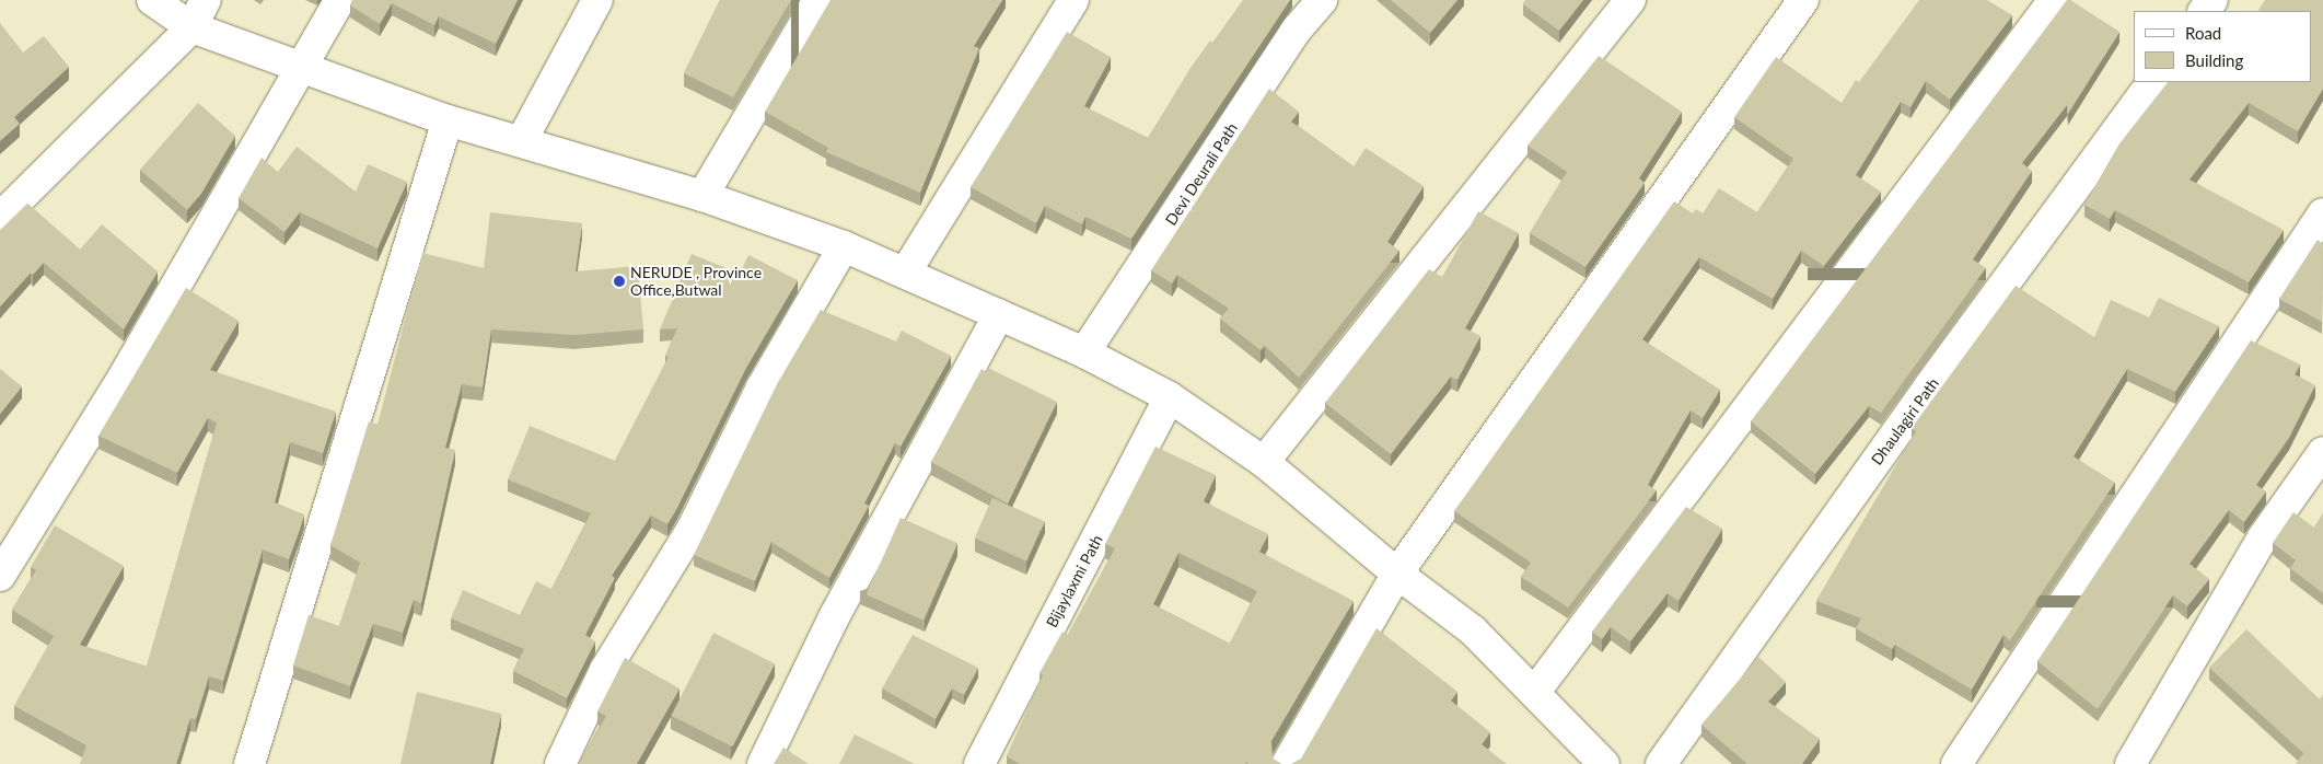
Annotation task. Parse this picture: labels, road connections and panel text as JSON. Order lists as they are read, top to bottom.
{
  "streets": {
    "street": ["Devi Deurali Path", "Dhaulagiri Path", "Bijaylaxmi Path"]
  },
  "places": ["NERUDE , Province Office,Butwal"],
  "legend": ["Road", "Building"]
}
